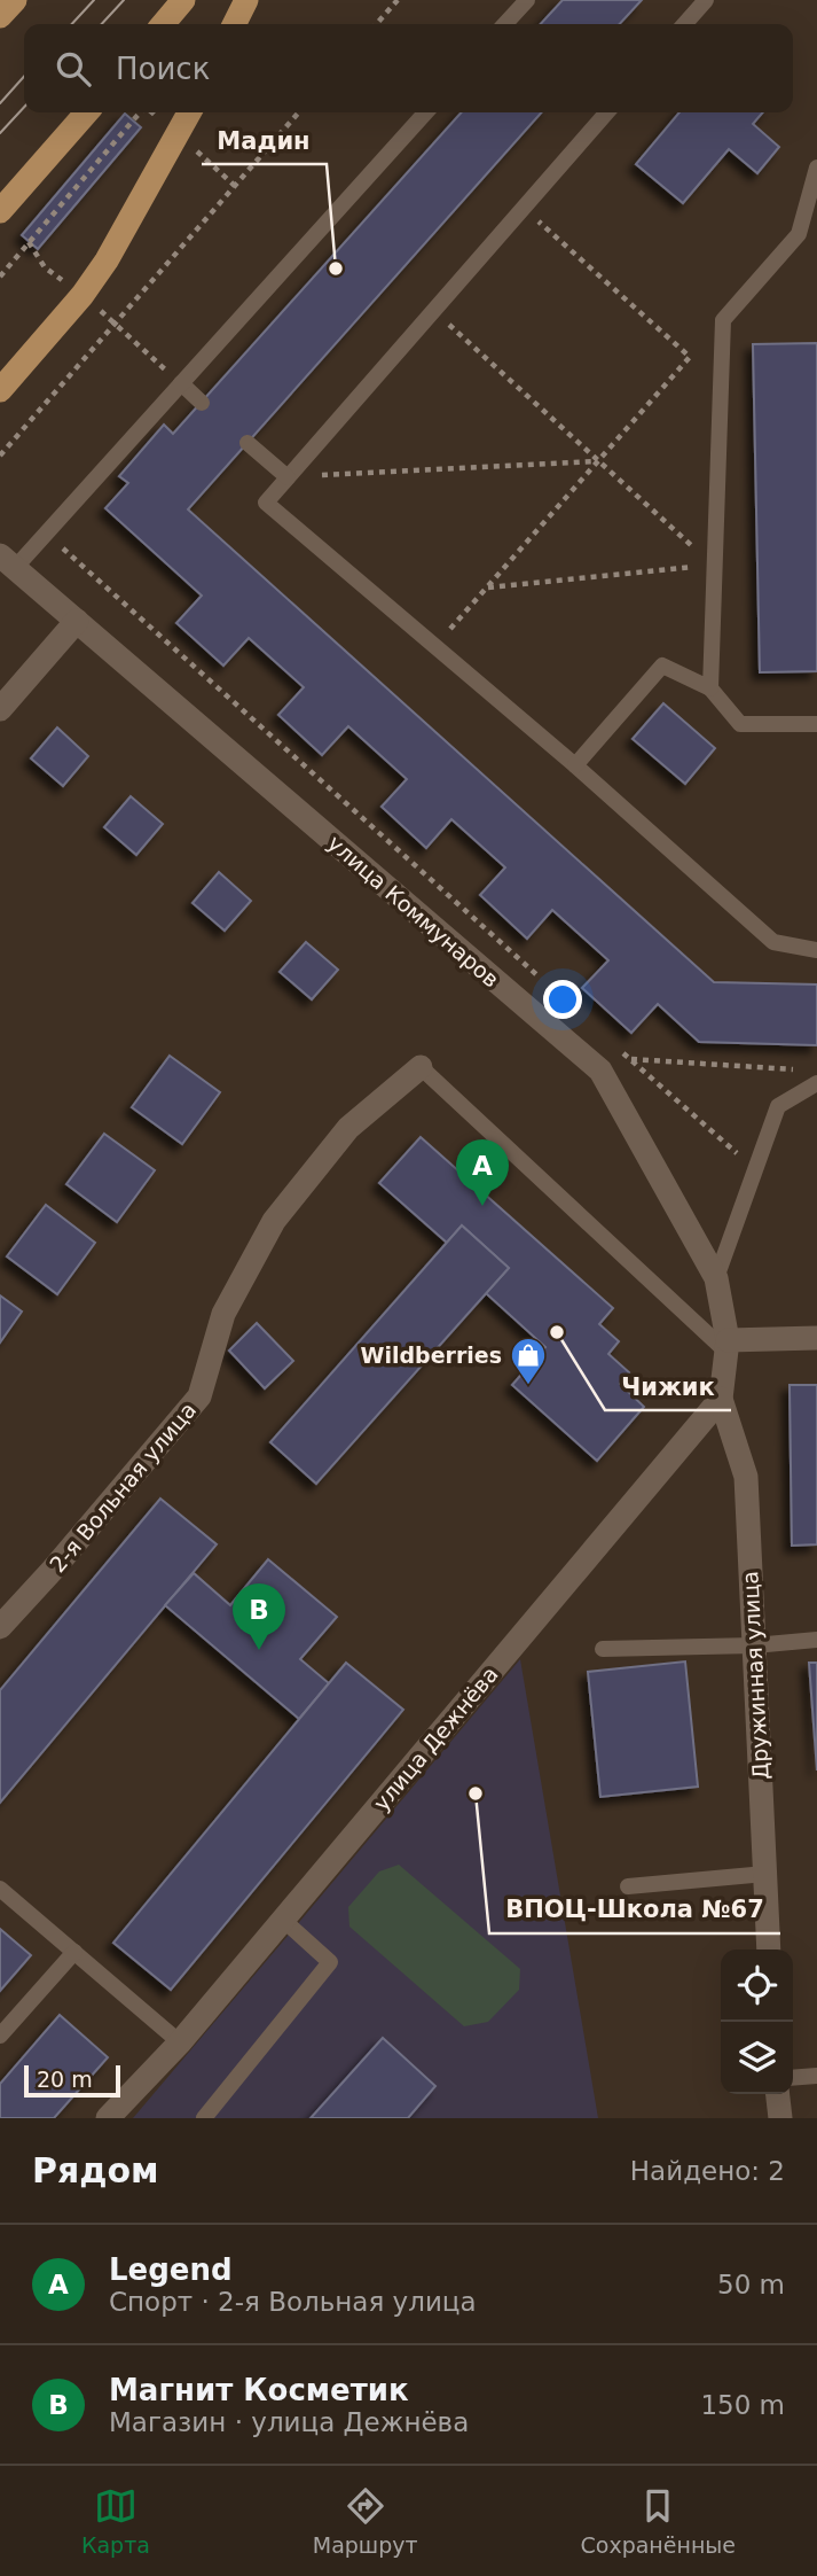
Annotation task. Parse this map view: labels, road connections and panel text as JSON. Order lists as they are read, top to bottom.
{
  "streets": {
    "street": [
      "улица Коммунаров",
      "2-я Вольная улица",
      "Дружинная улица",
      "улица Дежнёва"
    ]
  },
  "crossings": [
    ["Дружинная улица", "улица Дежнёва"]
  ],
  "places": {
    "other": ["Мадин", "Чижик", "ВПОЦ-Школа №67"],
    "shop": ["Wildberries"]
  },
  "scale_bar": "20 m",
  "page": {
    "search": "Поиск",
    "pins": ["A", "B"],
    "scale": "20 m",
    "heading": ["Рядом", "Найдено: 2"],
    "list": [
      {
        "mark": "A",
        "name": "Legend",
        "note": "Спорт · 2-я Вольная улица",
        "value": "50 m"
      },
      {
        "mark": "B",
        "name": "Магнит Косметик",
        "note": "Магазин · улица Дежнёва",
        "value": "150 m"
      }
    ],
    "nav": ["Карта", "Маршрут", "Сохранённые"]
  }
}
